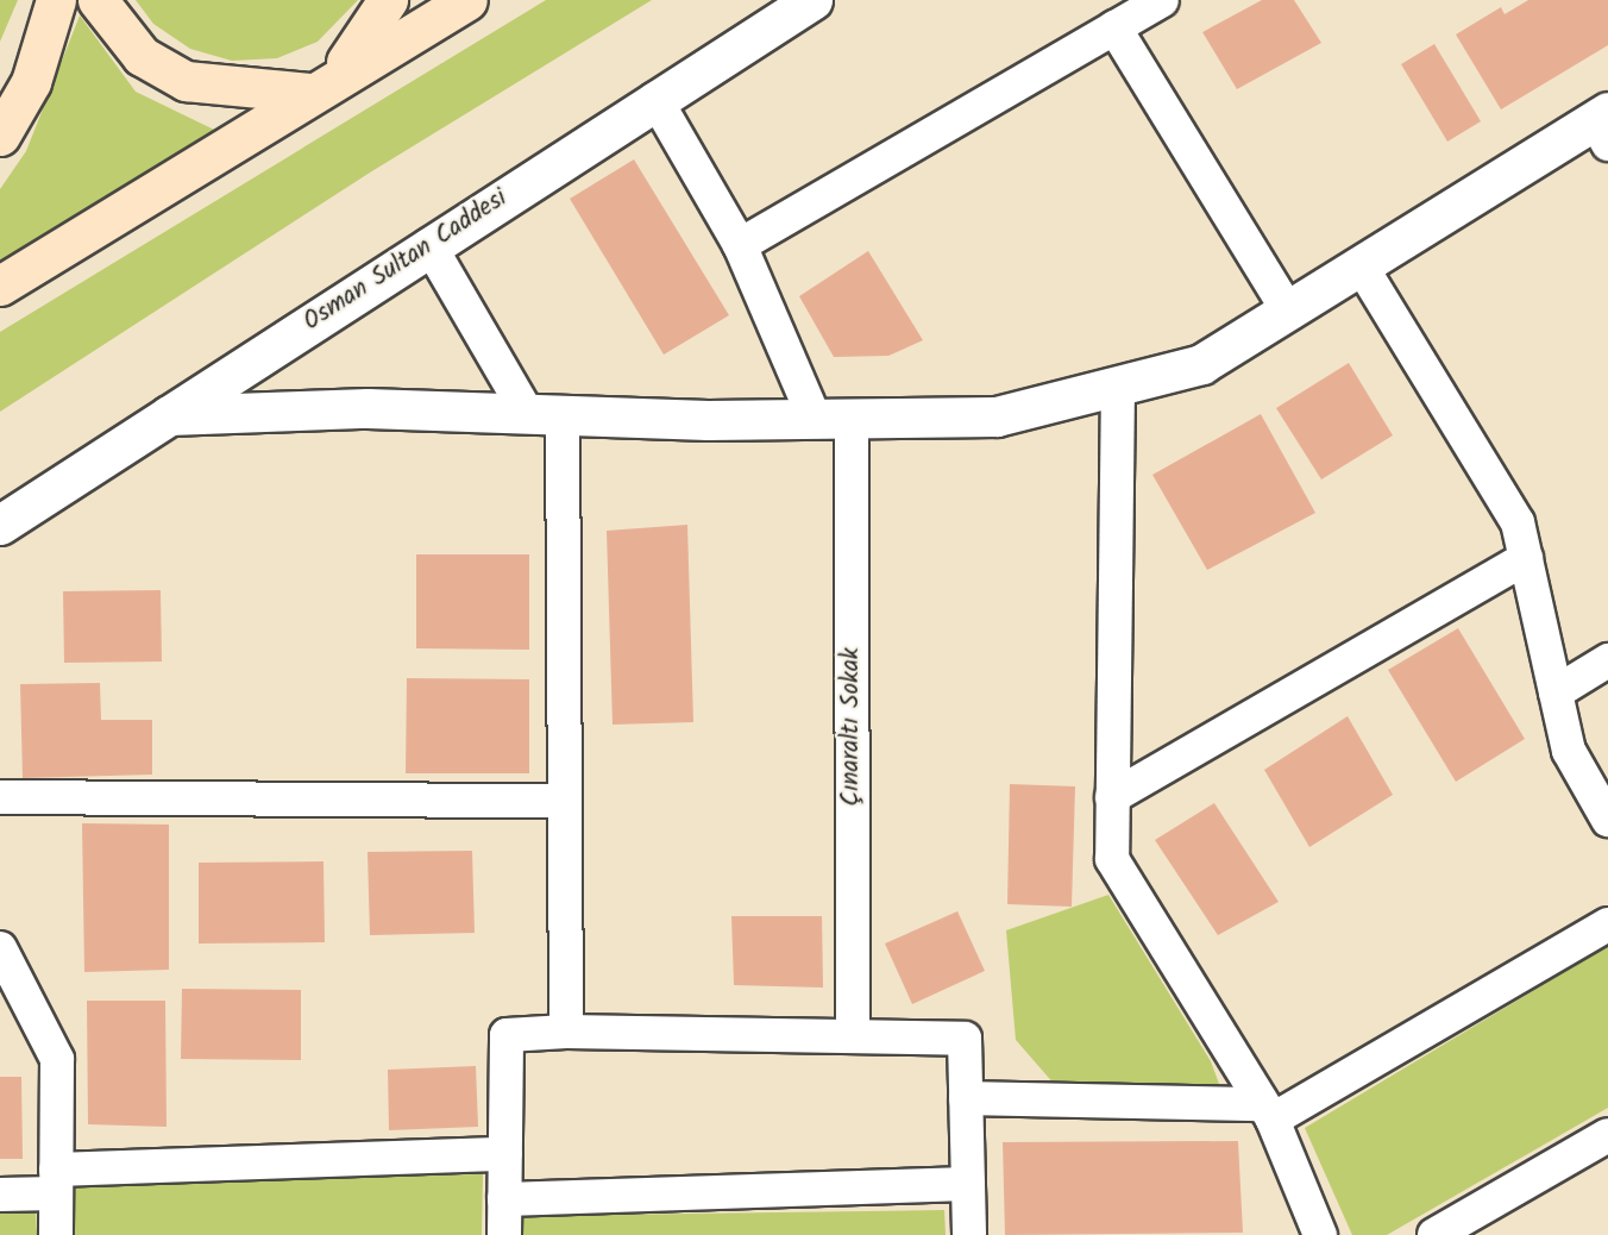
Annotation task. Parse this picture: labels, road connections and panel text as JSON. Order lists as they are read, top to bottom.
{
  "streets": {
    "street": ["Osman Sultan Caddesi", "Çınaraltı Sokak"]
  }
}
